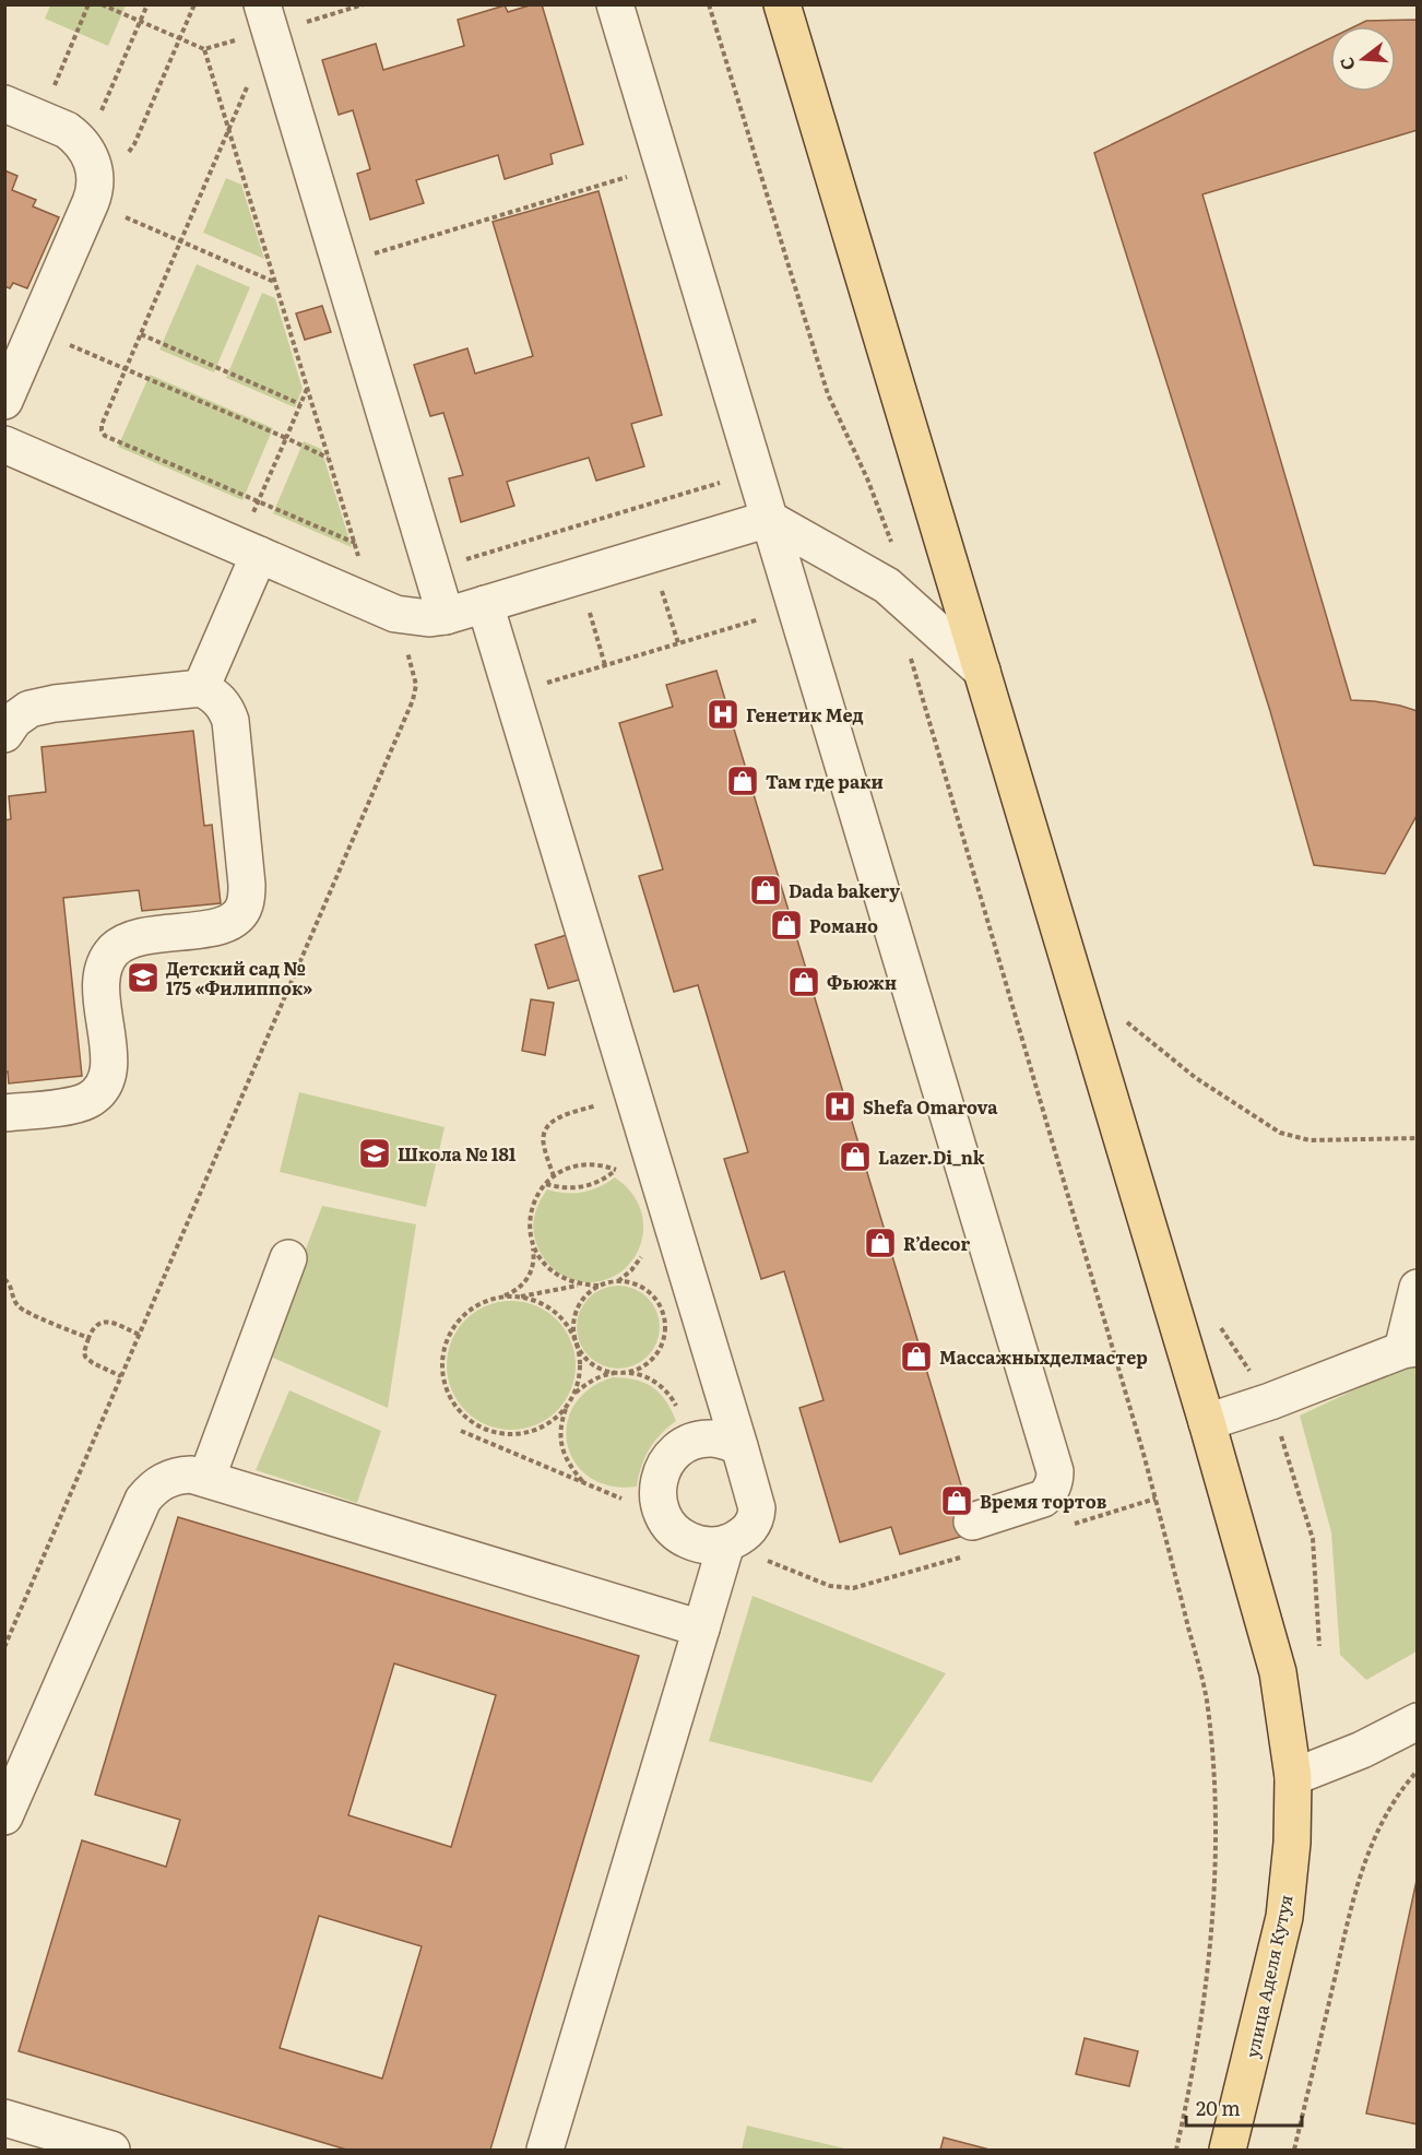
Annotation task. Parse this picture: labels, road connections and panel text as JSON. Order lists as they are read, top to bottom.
{
  "streets": {
    "main road": ["улица Аделя Кутуя"]
  },
  "places": {
    "hospital": ["Генетик Мед", "Shefa Omarova"],
    "shop": [
      "Там где раки",
      "Dada bakery",
      "Романо",
      "Фьюжн",
      "Lazer.Di_nk",
      "R’decor",
      "Массажныхделмастер",
      "Время тортов"
    ],
    "school or university": ["Детский сад № 175 «Филиппок»", "Школа № 181"]
  },
  "scale_bar": "20 m",
  "north": "left"
}
